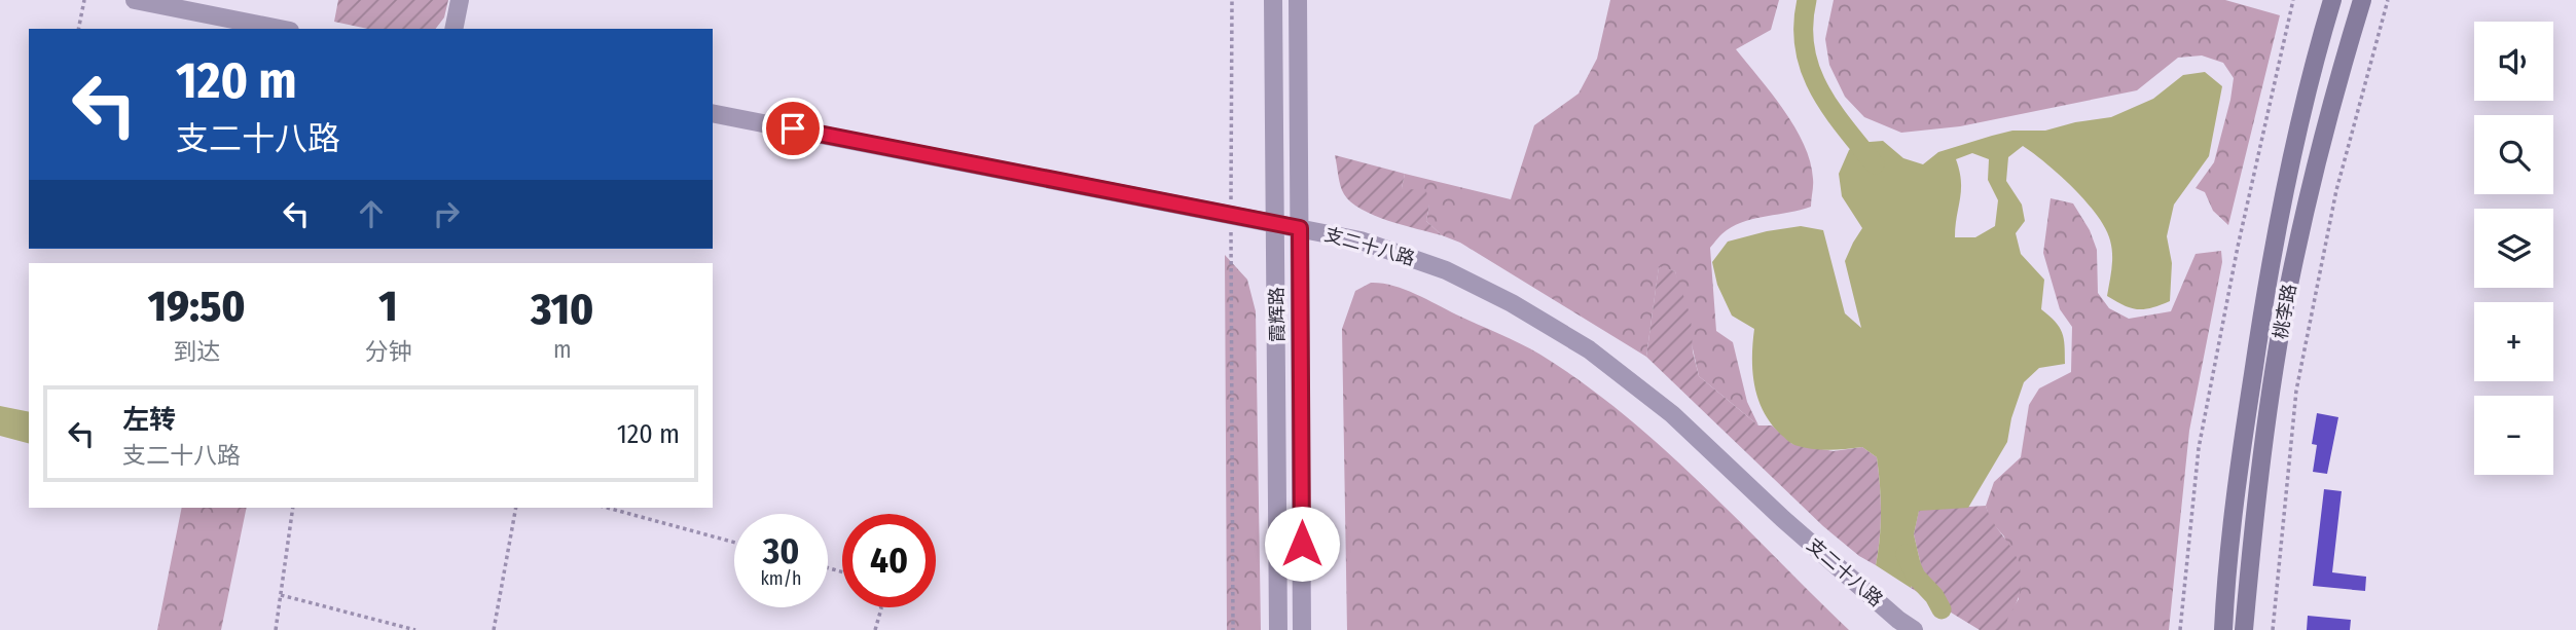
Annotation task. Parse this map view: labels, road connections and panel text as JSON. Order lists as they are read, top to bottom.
{
  "streets": {
    "main road": ["桃李路"],
    "street": ["支二十八路", "霞辉路"]
  },
  "crossings": [
    ["支二十八路", "霞辉路"]
  ],
  "page": {
    "map_buttons": ["+", "−"],
    "turn": ["120 m", "支二十八路"],
    "eta": [
      "19:50",
      "到达",
      "1",
      "分钟",
      "310",
      "m"
    ],
    "list": [
      {
        "name": "左转",
        "note": "支二十八路",
        "value": "120 m"
      }
    ],
    "speed": "30 km/h",
    "limit": "40"
  }
}
